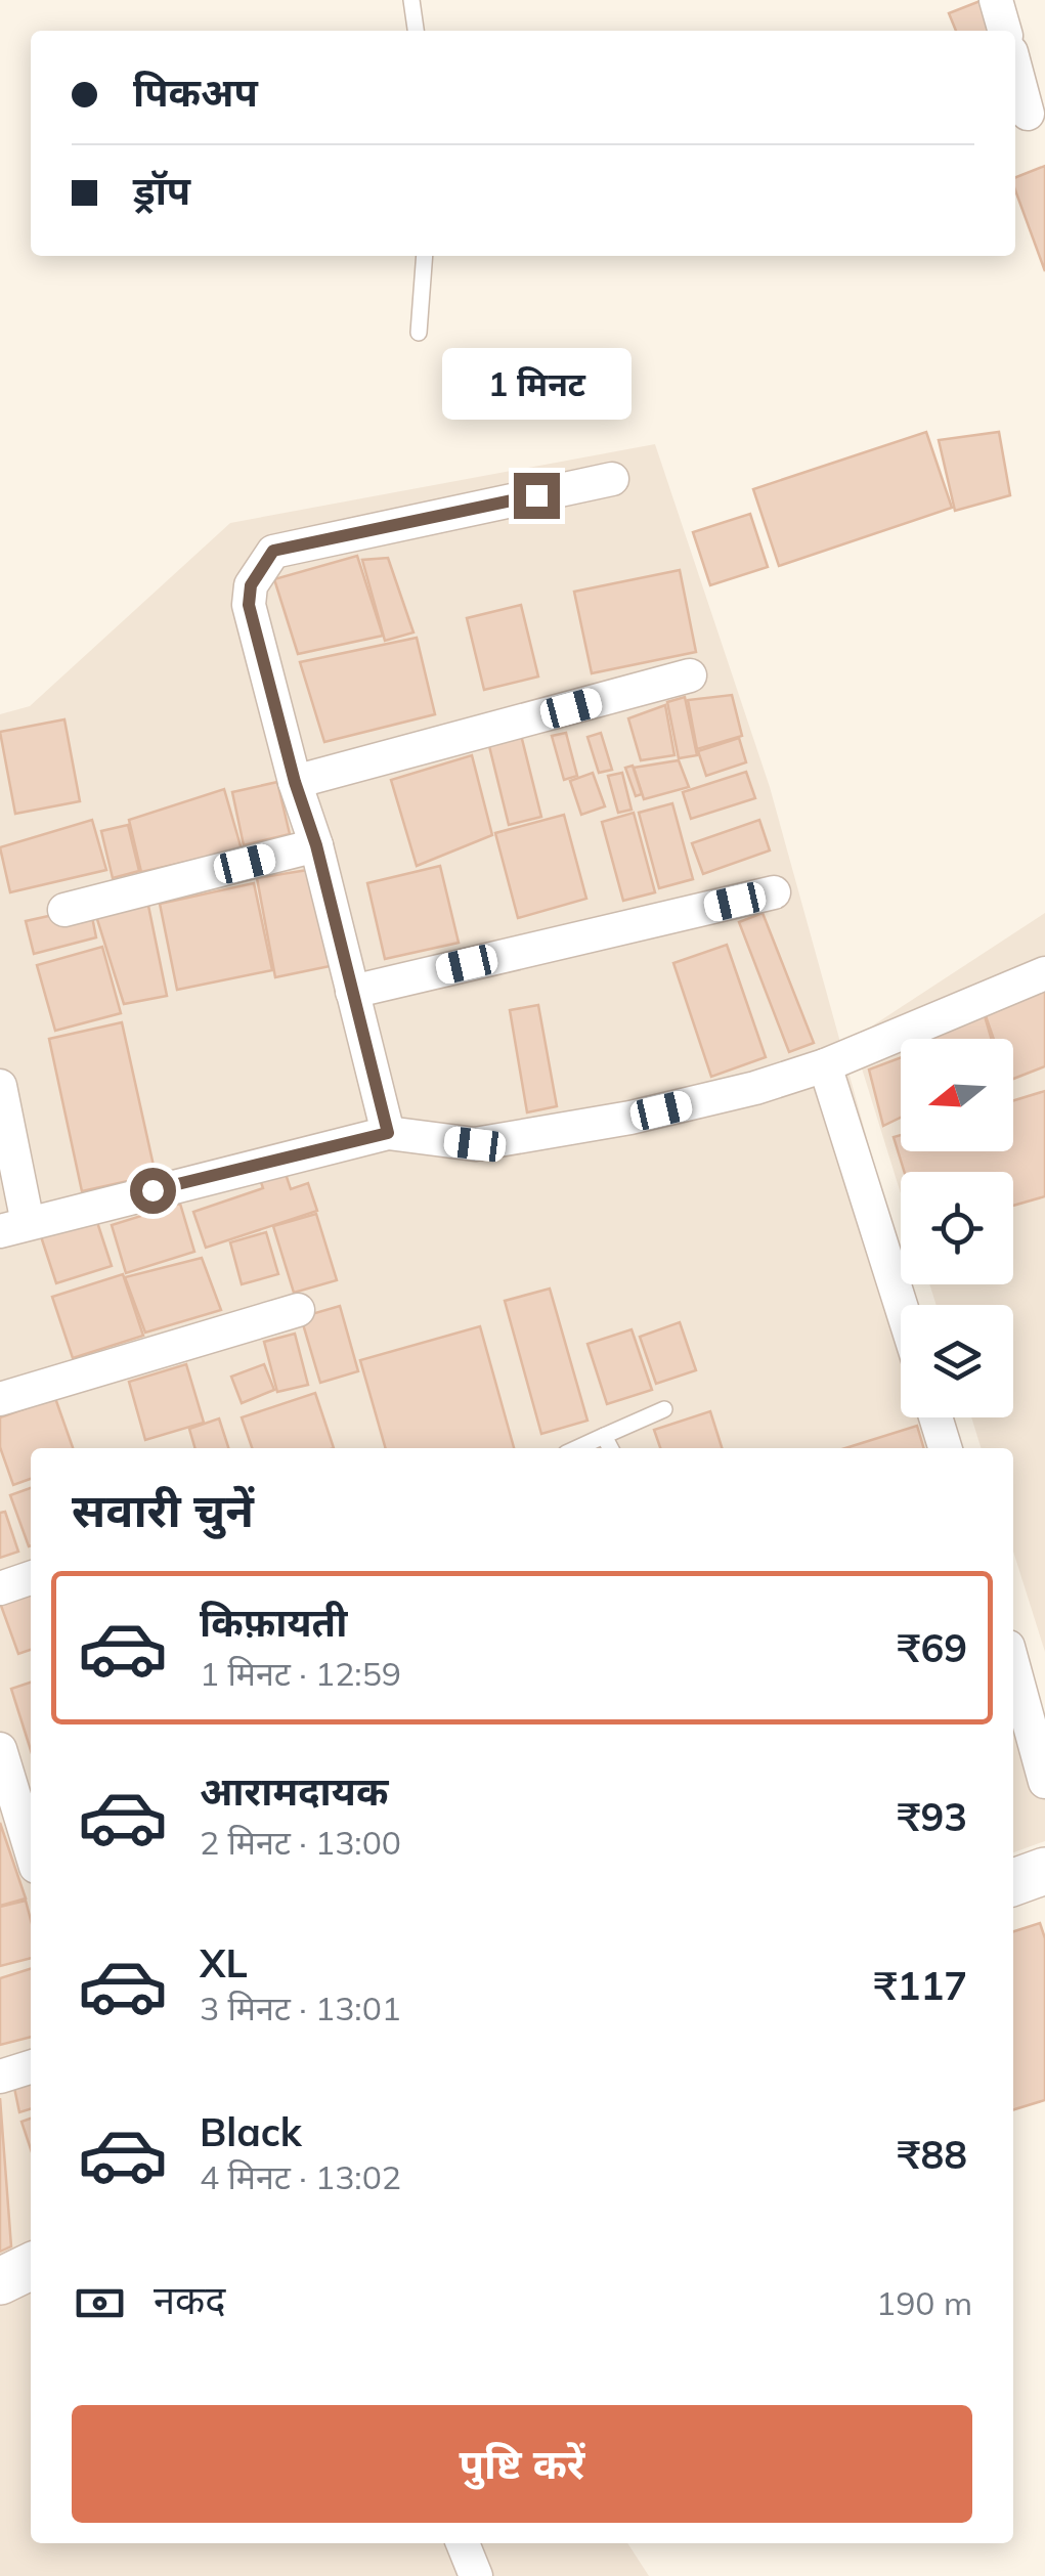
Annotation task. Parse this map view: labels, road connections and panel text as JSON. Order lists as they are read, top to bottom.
{
  "north": "left",
  "page": {
    "banner": ["पिकअप", "ड्रॉप"],
    "bubble": "1 मिनट",
    "heading": "सवारी चुनें",
    "list": [
      {
        "name": "किफ़ायती",
        "note": "1 मिनट · 12:59",
        "value": "₹69"
      },
      {
        "name": "आरामदायक",
        "note": "2 मिनट · 13:00",
        "value": "₹93"
      },
      {
        "name": "XL",
        "note": "3 मिनट · 13:01",
        "value": "₹117"
      },
      {
        "name": "Black",
        "note": "4 मिनट · 13:02",
        "value": "₹88"
      }
    ],
    "pay": ["नकद", "190 m"],
    "buttons": "पुष्टि करें"
  }
}
